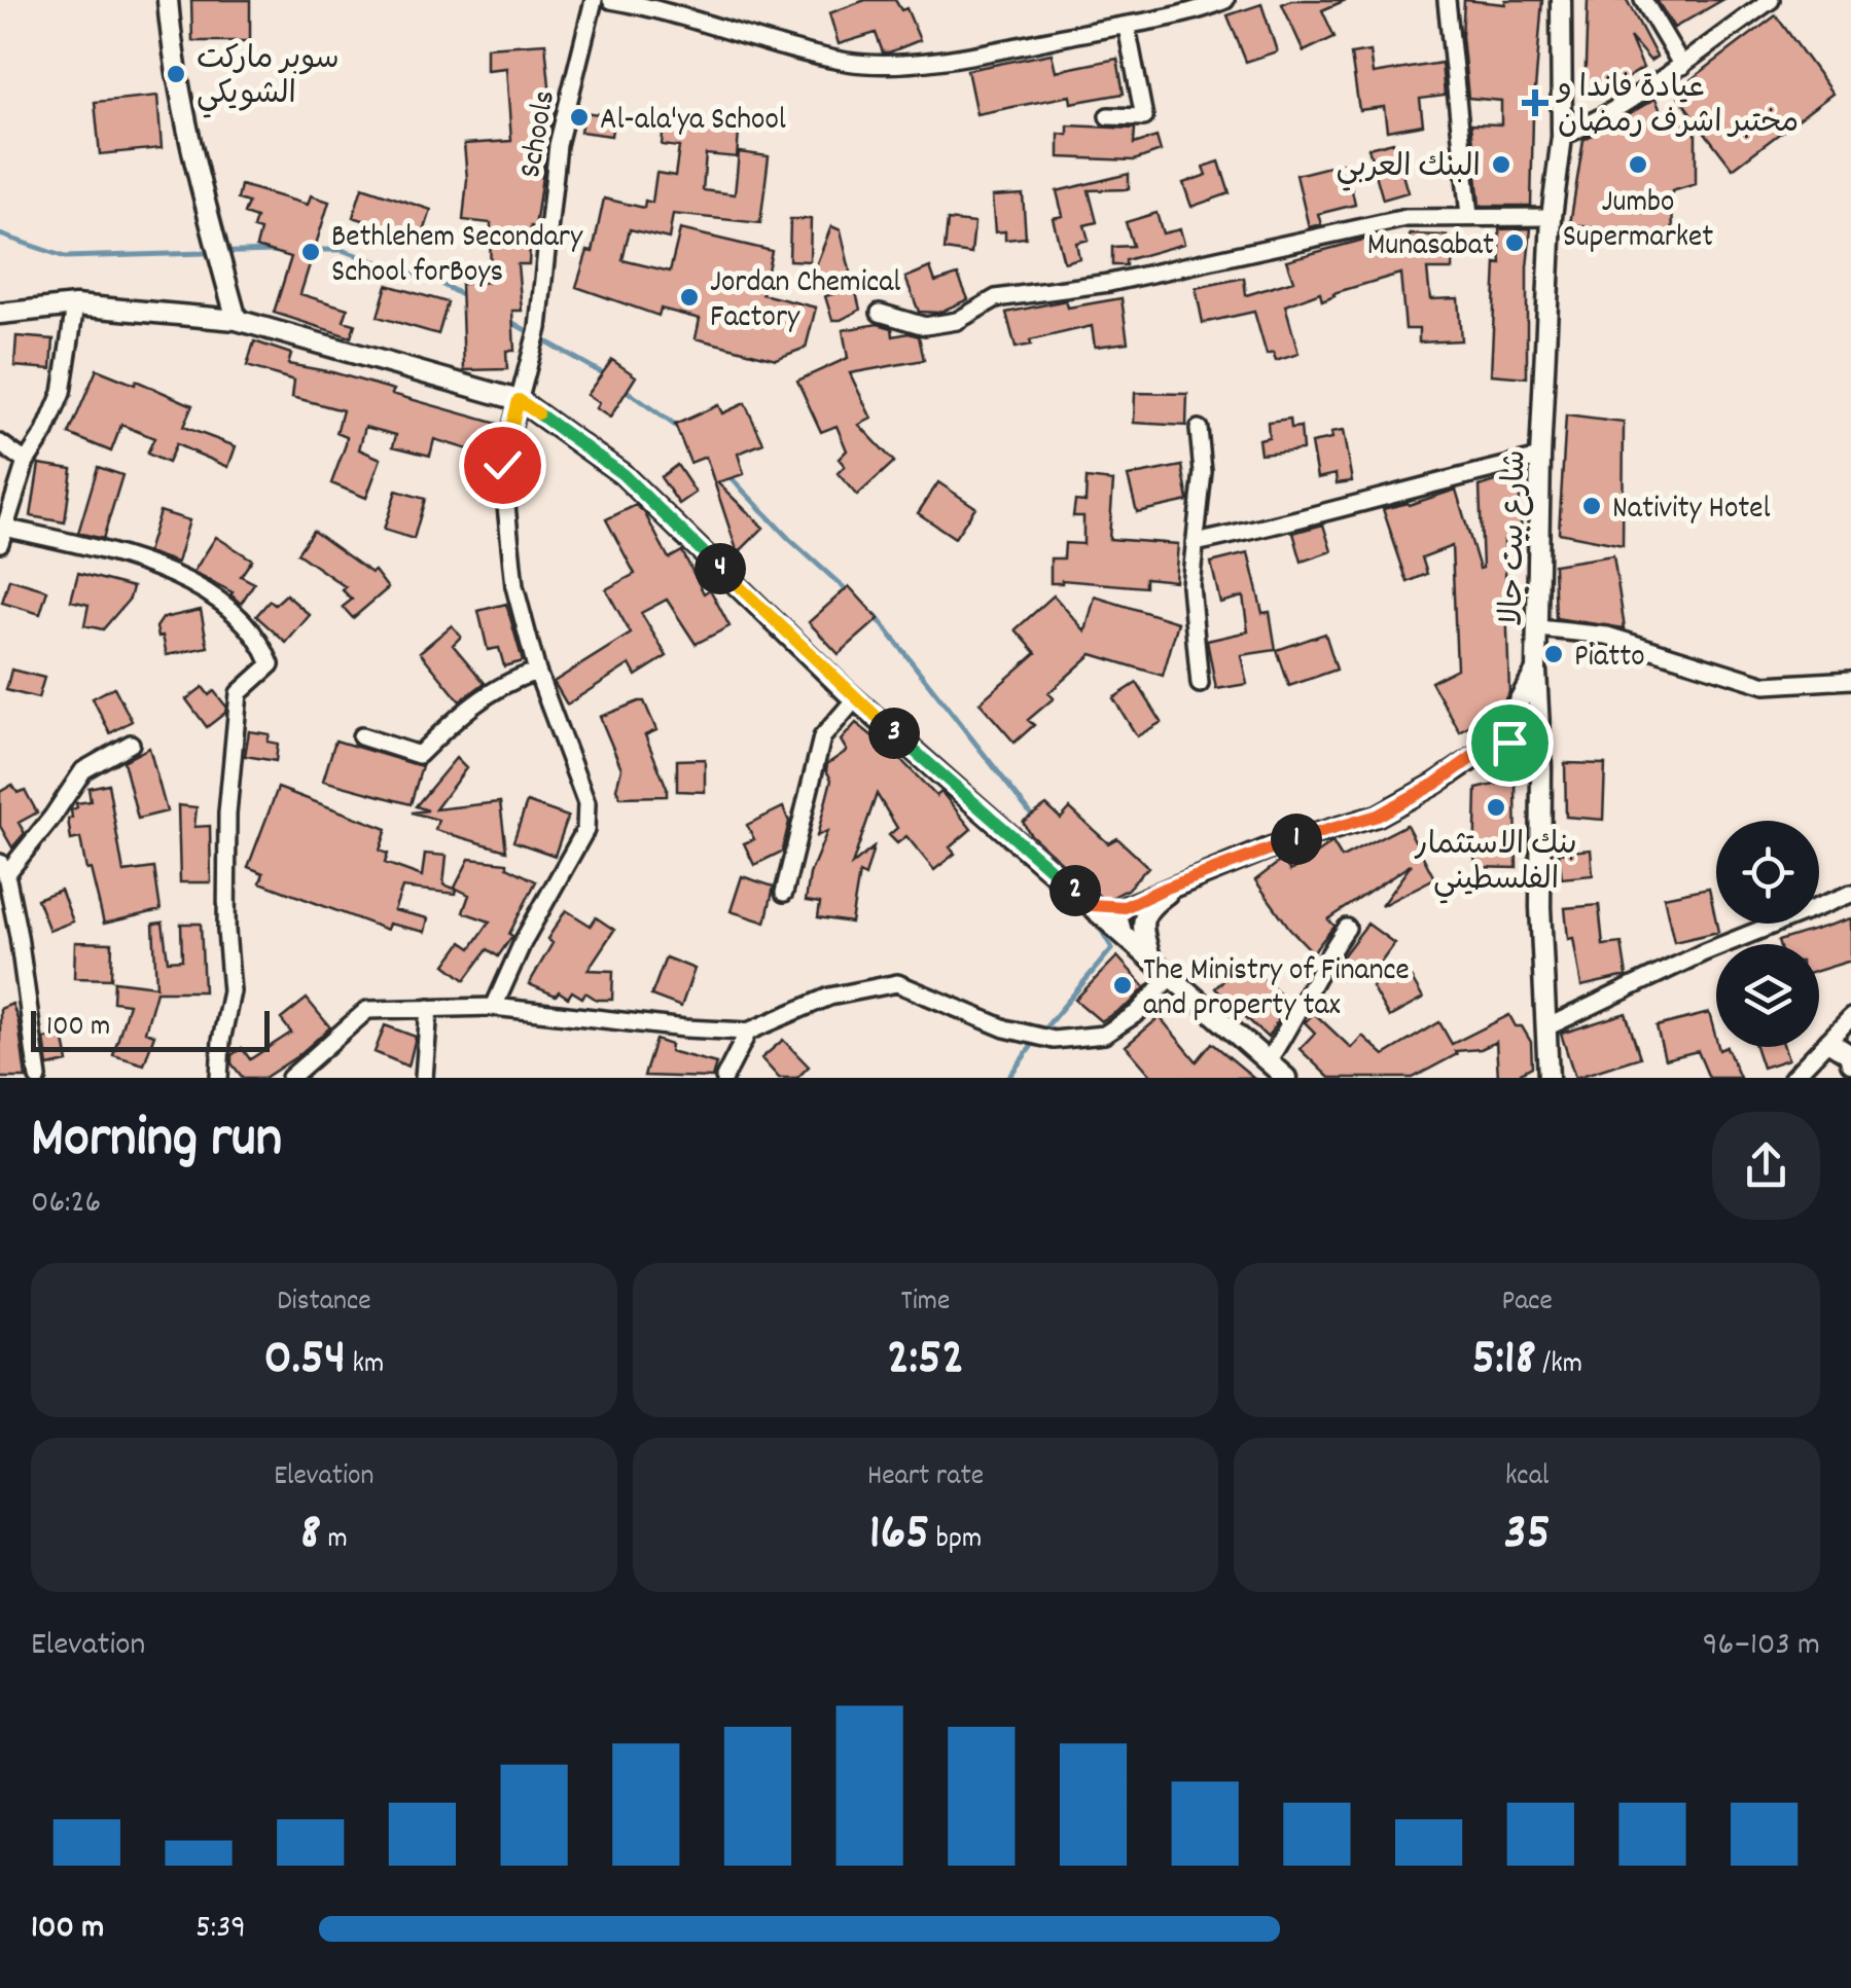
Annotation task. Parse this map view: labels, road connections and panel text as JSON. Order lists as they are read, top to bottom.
{
  "streets": {
    "street": ["Schools", "شارع بيت جالا"]
  },
  "places": {
    "other": [
      "سوبر ماركت الشويكي",
      "Al-ala'ya School",
      "البنك العربي",
      "Jumbo Supermarket",
      "Munasabat",
      "Bethlehem Secondary School forBoys",
      "Jordan Chemical Factory",
      "Nativity Hotel",
      "Piatto",
      "بنك الاستثمار الفلسطيني",
      "The Ministry of Finance and property tax"
    ],
    "health": ["عيادة فاندا و مختبر اشرف رمضان"]
  },
  "scale_bar": "100 m",
  "page": {
    "pins": [
      "4",
      "3",
      "1",
      "2"
    ],
    "scale": "100 m",
    "heading": ["Morning run", "06:26"],
    "stats": [
      ["Distance", "0.54 km"],
      ["Time", "2:52"],
      ["Pace", "5:18 /km"],
      ["Elevation", "8 m"],
      ["Heart rate", "165 bpm"],
      ["kcal", "35"]
    ],
    "chart": ["Elevation", "96–103 m"],
    "list": [
      {
        "name": "100 m",
        "note": "5:39"
      }
    ]
  }
}
